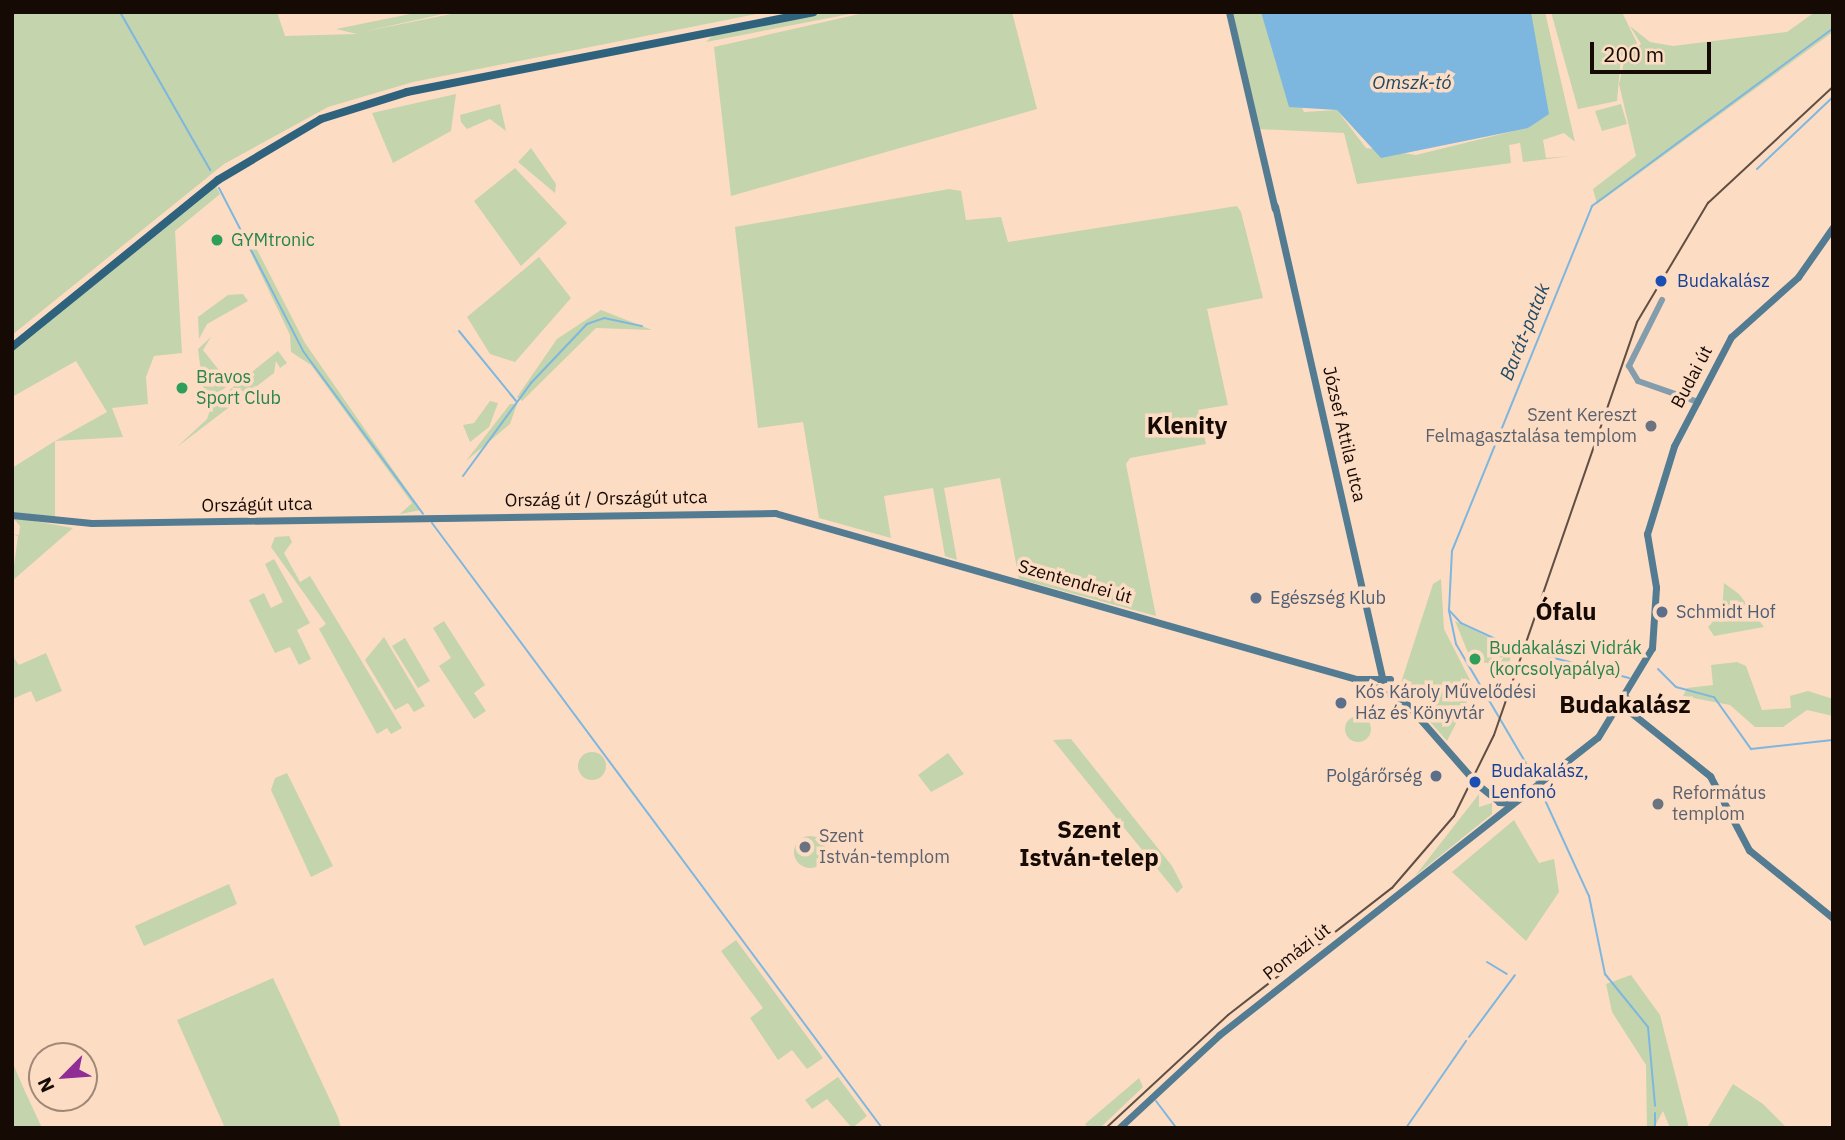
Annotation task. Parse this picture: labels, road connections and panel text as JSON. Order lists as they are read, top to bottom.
{
  "streets": {
    "main road": [
      "Budai út",
      "József Attila utca",
      "Ország út / Országút utca",
      "Országút utca",
      "Szentendrei út",
      "Pomázi út"
    ]
  },
  "crossings": [
    ["József Attila utca", "Szentendrei út"],
    ["Ország út / Országút utca", "Országút utca"],
    ["Ország út / Országút utca", "Szentendrei út"]
  ],
  "districts": [
    "Klenity",
    "Ófalu",
    "Budakalász",
    "Szent István-telep"
  ],
  "water": ["Omszk-tó", "Barát-patak"],
  "places": [
    "GYMtronic",
    "Budakalász",
    "Bravos Sport Club",
    "Szent Kereszt Felmagasztalása templom",
    "Egészség Klub",
    "Schmidt Hof",
    "Budakalászi Vidrák (korcsolyapálya)",
    "Kós Károly Művelődési Ház és Könyvtár",
    "Polgárőrség",
    "Budakalász, Lenfonó",
    "Református templom",
    "Szent István-templom"
  ],
  "scale_bar": "200 m",
  "north": "bottom left"
}
